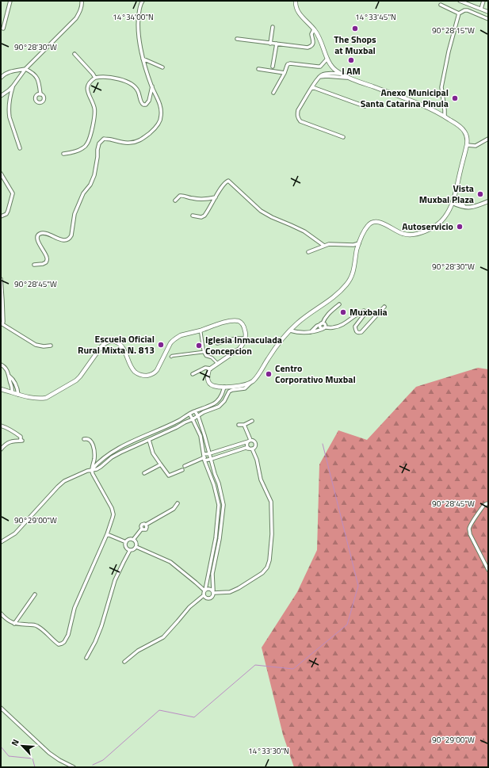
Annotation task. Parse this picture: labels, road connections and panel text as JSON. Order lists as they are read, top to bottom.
{
  "places": [
    "The Shops at Muxbal",
    "I AM",
    "Anexo Municipal Santa Catarina Pinula",
    "Vista Muxbal Plaza",
    "Autoservicio",
    "Muxbalia",
    "Escuela Oficial Rural Mixta N. 813",
    "Iglesia Inmaculada Concepcion",
    "Centro Corporativo Muxbal"
  ],
  "north": "top left",
  "coordinates": [
    "14°34'00\"N",
    "14°33'45\"N",
    "90°28'15\"W",
    "90°28'30\"W",
    "90°28'45\"W",
    "90°29'00\"W",
    "14°33'30\"N"
  ]
}
